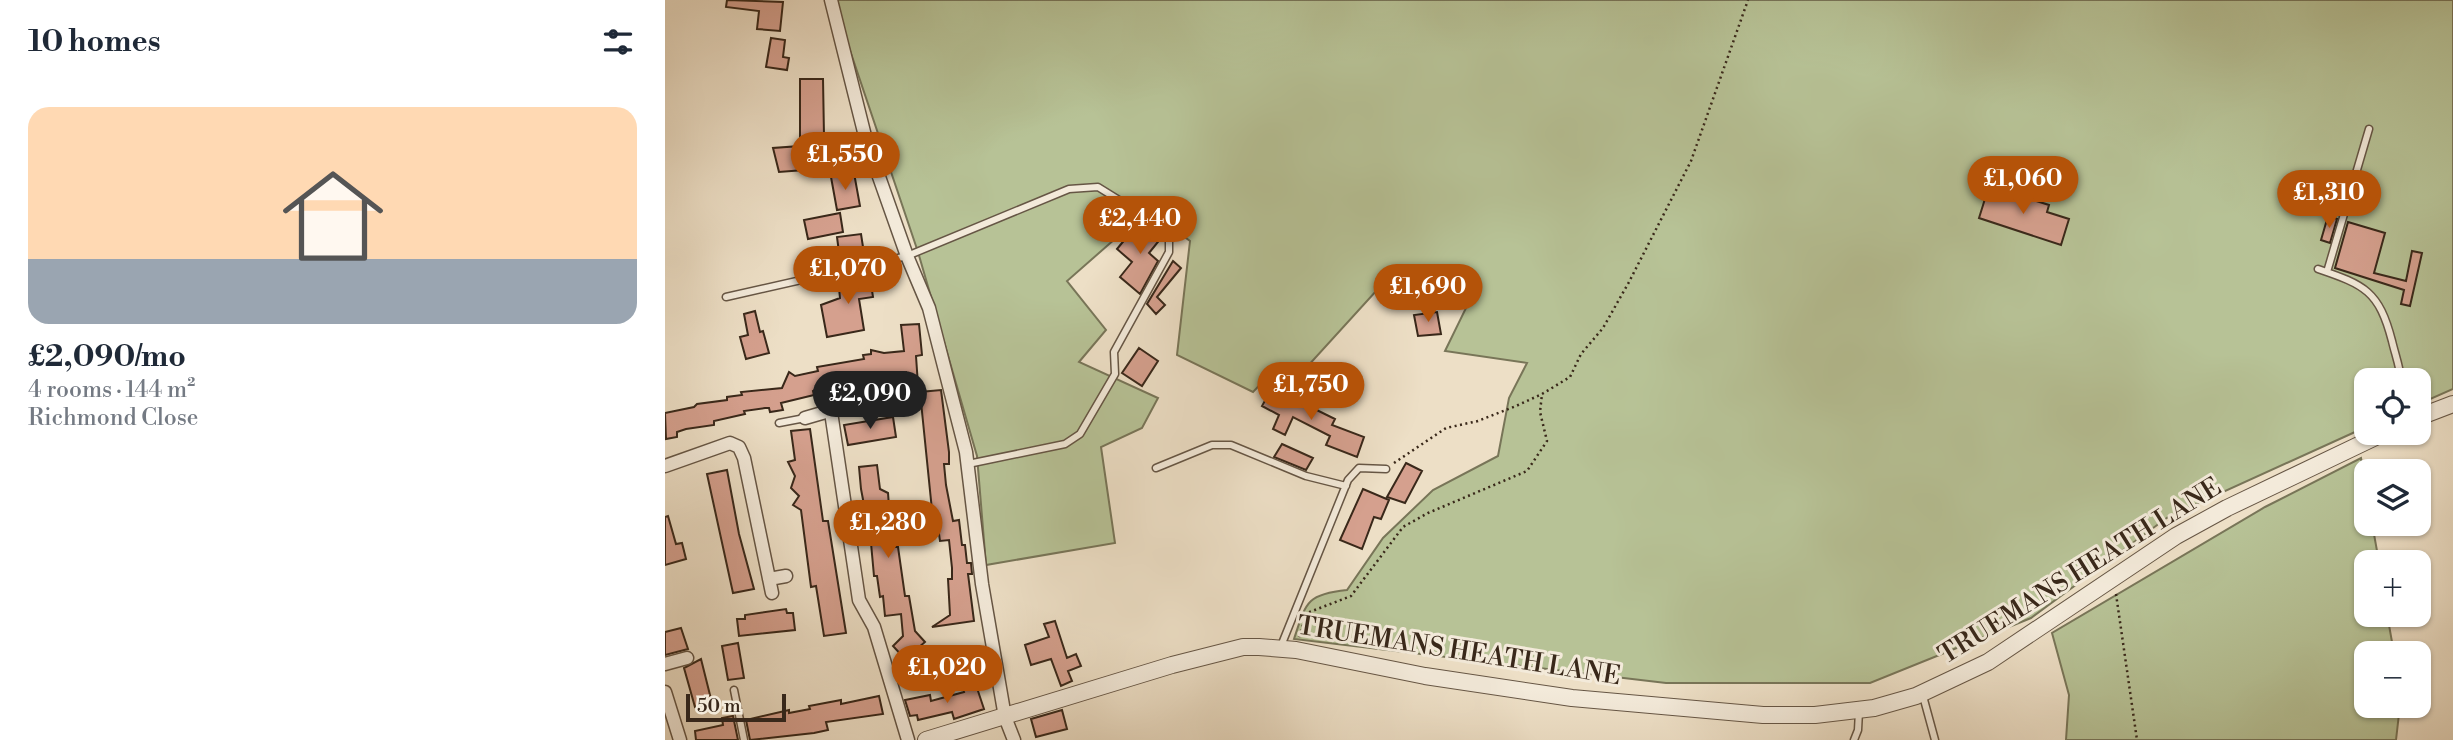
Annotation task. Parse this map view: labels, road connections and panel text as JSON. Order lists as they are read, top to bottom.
{
  "streets": {
    "street": ["TRUEMANS HEATH LANE"]
  },
  "scale_bar": "50 m",
  "page": {
    "heading": "10 homes",
    "list": [
      {
        "name": "£2,090/mo",
        "note": "4 rooms · 144 m² · Richmond Close"
      }
    ],
    "price": [
      "£1,550",
      "£1,060",
      "£1,310",
      "£2,440",
      "£1,070",
      "£1,690",
      "£1,750",
      "£2,090",
      "£1,280",
      "£1,020"
    ],
    "map_buttons": ["+", "−"],
    "scale": "50 m"
  }
}
